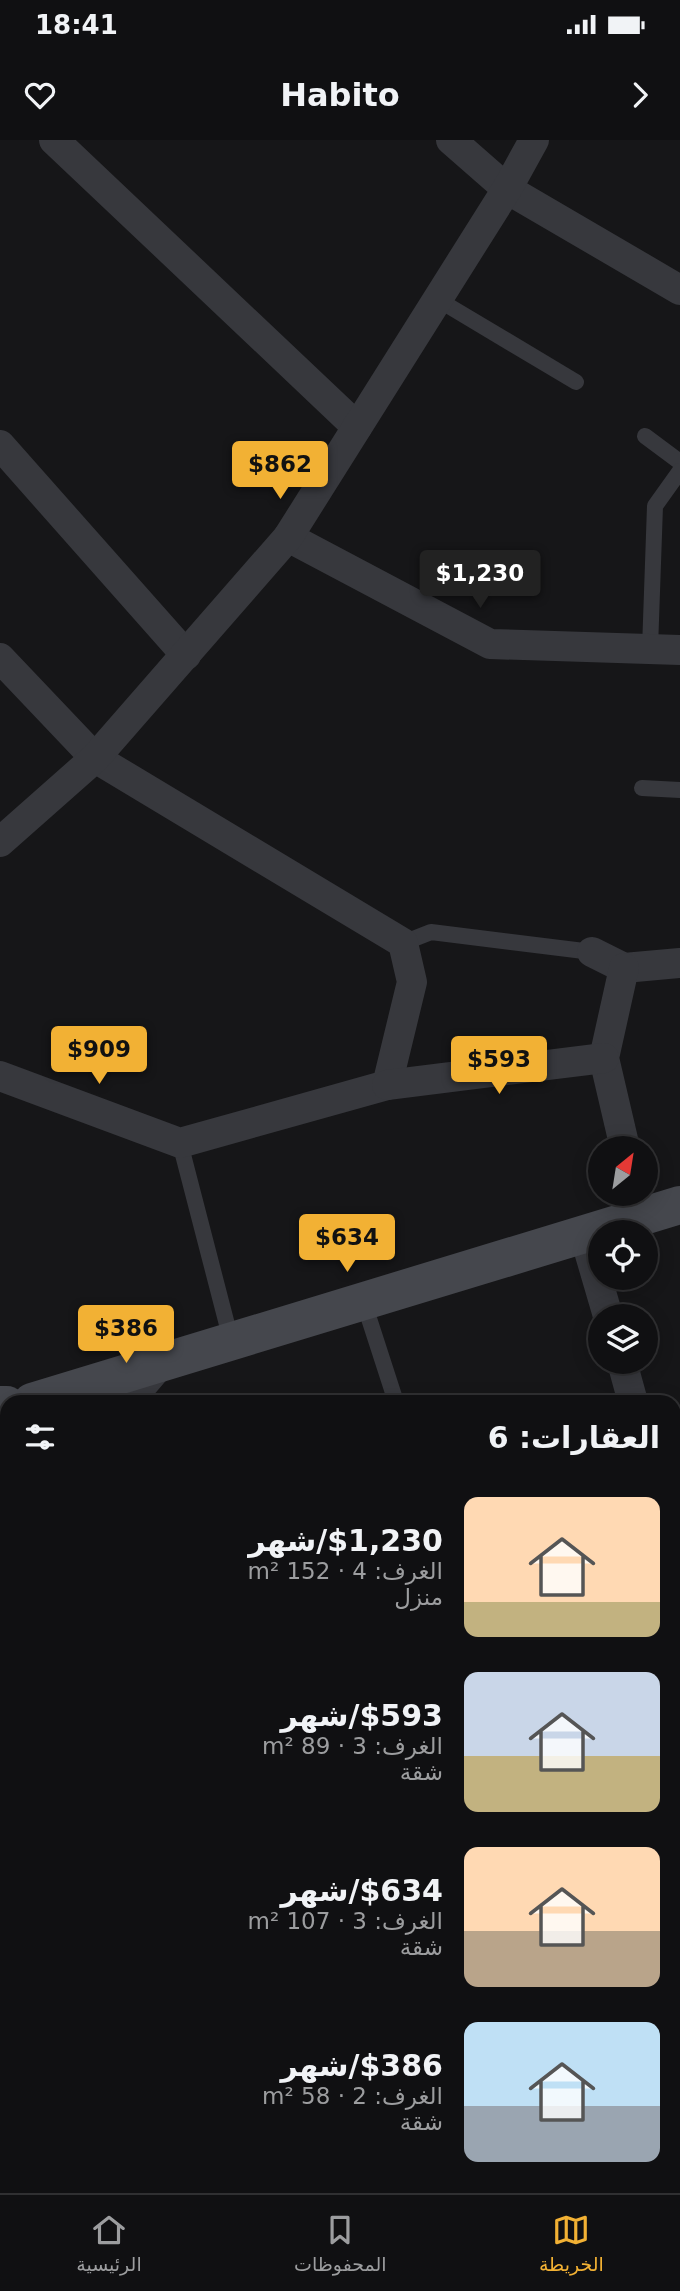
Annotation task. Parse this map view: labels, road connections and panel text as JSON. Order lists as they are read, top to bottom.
{
  "north": "top right",
  "page": {
    "status": "18:41",
    "header": "Habito",
    "price": [
      "$862",
      "$1,230",
      "$909",
      "$593",
      "$634",
      "$386"
    ],
    "heading": "العقارات: 6",
    "list": [
      {
        "name": "$1,230/شهر",
        "note": "الغرف: 4 · 152 m² · منزل"
      },
      {
        "name": "$593/شهر",
        "note": "الغرف: 3 · 89 m² · شقة"
      },
      {
        "name": "$634/شهر",
        "note": "الغرف: 3 · 107 m² · شقة"
      },
      {
        "name": "$386/شهر",
        "note": "الغرف: 2 · 58 m² · شقة"
      }
    ],
    "tabs": ["الخريطة", "المحفوظات", "الرئيسية"]
  }
}
